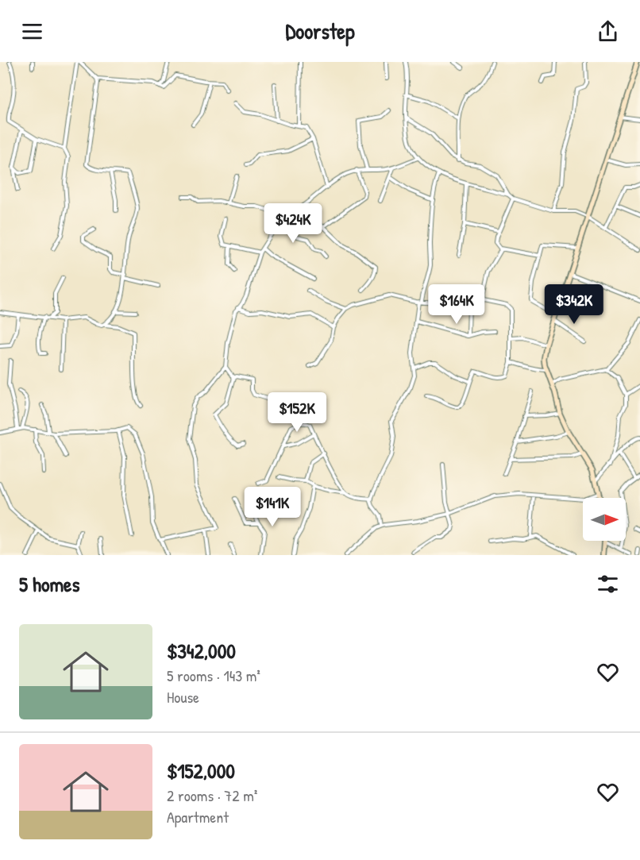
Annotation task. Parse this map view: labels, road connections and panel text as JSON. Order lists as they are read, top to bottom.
{
  "north": "right",
  "page": {
    "header": "Doorstep",
    "price": [
      "$424K",
      "$164K",
      "$342K",
      "$152K",
      "$141K"
    ],
    "heading": "5 homes",
    "list": [
      {
        "name": "$342,000",
        "note": "5 rooms · 143 m² · House"
      },
      {
        "name": "$152,000",
        "note": "2 rooms · 72 m² · Apartment"
      }
    ]
  }
}
